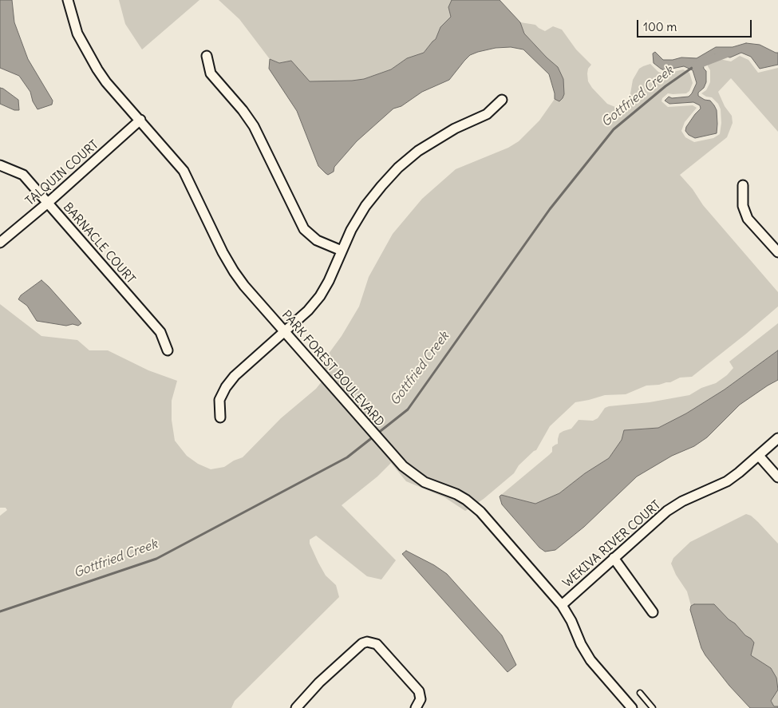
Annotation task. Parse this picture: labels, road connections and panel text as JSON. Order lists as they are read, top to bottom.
{
  "streets": {
    "street": [
      "TALQUIN COURT",
      "BARNACLE COURT",
      "PARK FOREST BOULEVARD",
      "WEKIVA RIVER COURT"
    ]
  },
  "crossings": [
    ["TALQUIN COURT", "BARNACLE COURT"],
    ["TALQUIN COURT", "PARK FOREST BOULEVARD"],
    ["PARK FOREST BOULEVARD", "WEKIVA RIVER COURT"]
  ],
  "water": ["Gottfried Creek"],
  "scale_bar": "100 m"
}
